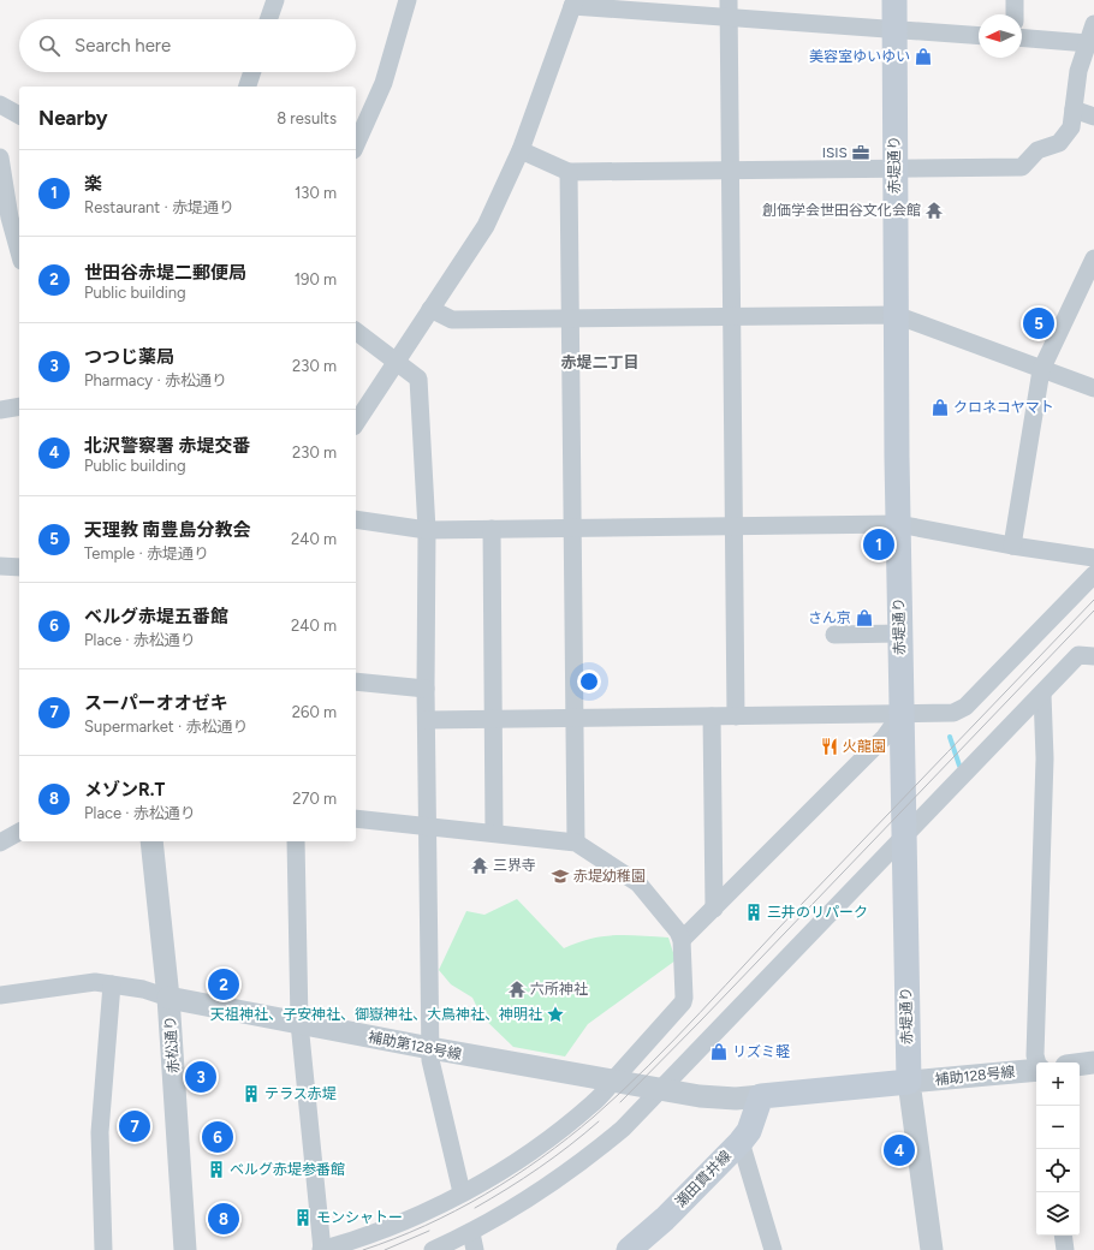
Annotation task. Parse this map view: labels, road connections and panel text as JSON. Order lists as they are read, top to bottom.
{
  "streets": {
    "main road": ["赤堤通り", "瀬田貫井線"],
    "street": ["赤松通り", "補助第128号線", "補助128号線"]
  },
  "crossings": [
    ["赤堤通り", "補助128号線"],
    ["赤松通り", "補助第128号線"]
  ],
  "districts": ["赤堤二丁目"],
  "places": {
    "shop": [
      "美容室ゆいゆい",
      "クロネコヤマト",
      "さん京",
      "リズミ軽"
    ],
    "office": ["ISIS"],
    "temple": ["創価学会世田谷文化会館", "三界寺", "六所神社"],
    "restaurant": ["火龍園"],
    "school or university": ["赤堤幼稚園"],
    "building": [
      "三井のリパーク",
      "テラス赤堤",
      "ベルグ赤堤参番館",
      "モンシャトー"
    ],
    "place": ["天祖神社、子安神社、御嶽神社、大鳥神社、神明社"]
  },
  "north": "left",
  "page": {
    "search": "Search here",
    "heading": ["Nearby", "8 results"],
    "list": [
      {
        "mark": "1",
        "name": "楽",
        "note": "Restaurant · 赤堤通り",
        "value": "130 m"
      },
      {
        "mark": "2",
        "name": "世田谷赤堤二郵便局",
        "note": "Public building",
        "value": "190 m"
      },
      {
        "mark": "3",
        "name": "つつじ薬局",
        "note": "Pharmacy · 赤松通り",
        "value": "230 m"
      },
      {
        "mark": "4",
        "name": "北沢警察署 赤堤交番",
        "note": "Public building",
        "value": "230 m"
      },
      {
        "mark": "5",
        "name": "天理教 南豊島分教会",
        "note": "Temple · 赤堤通り",
        "value": "240 m"
      },
      {
        "mark": "6",
        "name": "ベルグ赤堤五番館",
        "note": "Place · 赤松通り",
        "value": "240 m"
      },
      {
        "mark": "7",
        "name": "スーパーオオゼキ",
        "note": "Supermarket · 赤松通り",
        "value": "260 m"
      },
      {
        "mark": "8",
        "name": "メゾンR.T",
        "note": "Place · 赤松通り",
        "value": "270 m"
      }
    ],
    "pins": [
      "5",
      "1",
      "2",
      "3",
      "7",
      "6",
      "4",
      "8"
    ],
    "map_buttons": ["+", "−"]
  }
}
